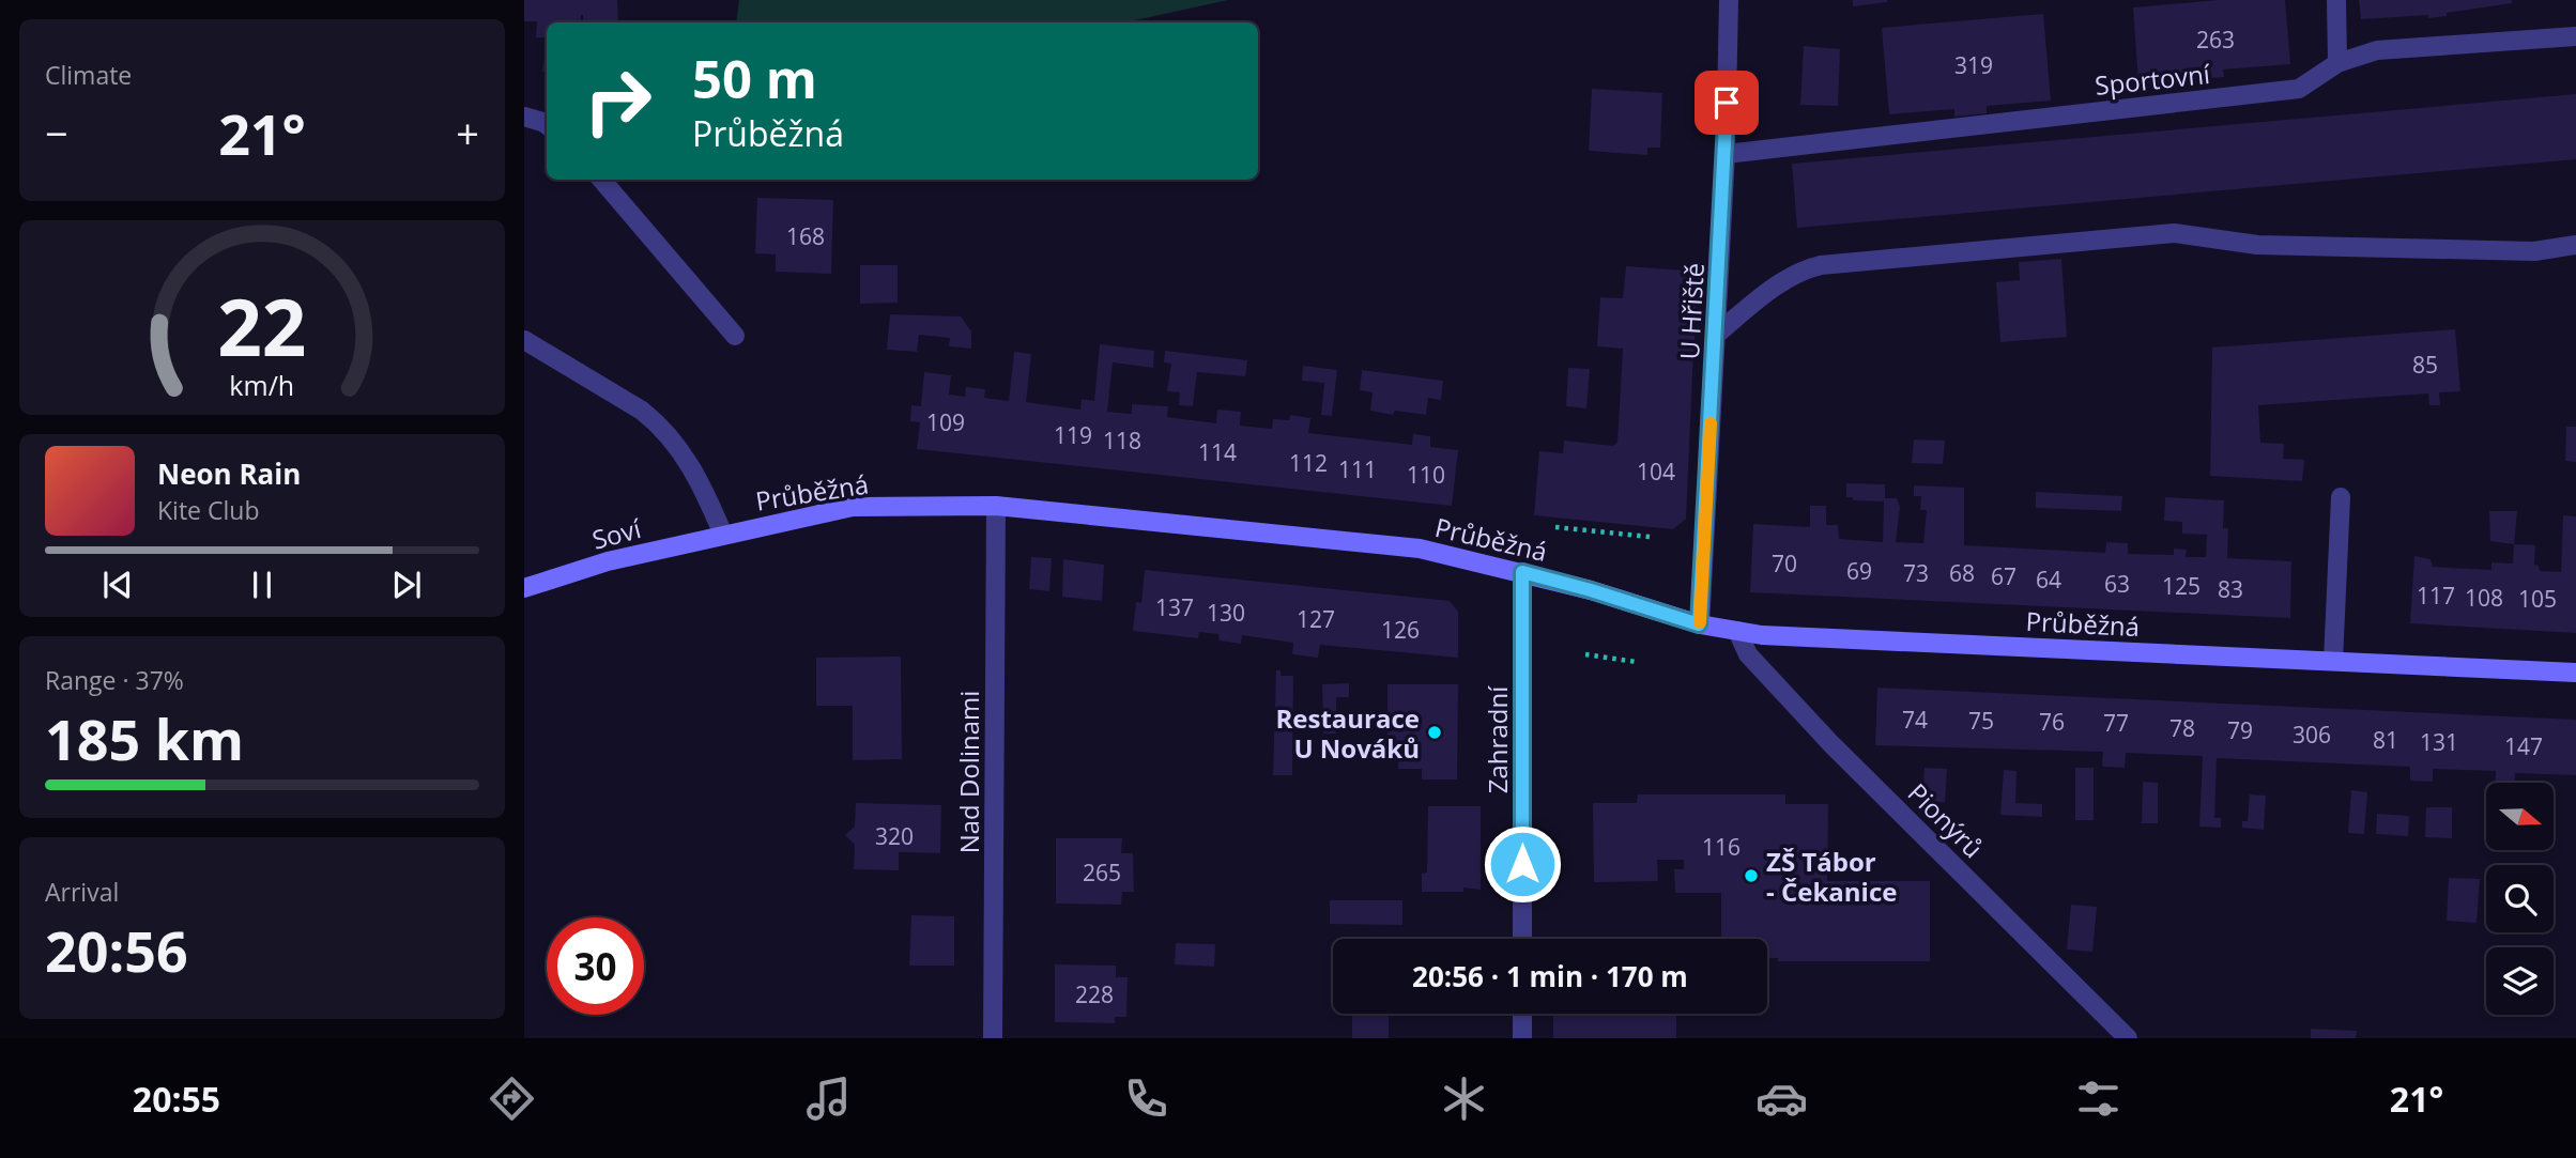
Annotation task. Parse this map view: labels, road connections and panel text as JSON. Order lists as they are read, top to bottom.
{
  "streets": {
    "main road": ["Průběžná", "Soví"],
    "street": [
      "Sportovní",
      "U Hřiště",
      "Zahradní",
      "Nad Dolinami",
      "Pionýrů"
    ]
  },
  "crossings": [
    ["Sportovní", "U Hřiště"],
    ["U Hřiště", "Průběžná"],
    ["Průběžná", "Soví"],
    ["Průběžná", "Zahradní"],
    ["Průběžná", "Nad Dolinami"],
    ["Průběžná", "Pionýrů"]
  ],
  "places": ["Restaurace U Nováků", "ZŠ Tábor - Čekanice"],
  "house_numbers": [
    "263",
    "319",
    "168",
    "85",
    "109",
    "119",
    "118",
    "114",
    "112",
    "111",
    "104",
    "110",
    "70",
    "69",
    "73",
    "68",
    "67",
    "64",
    "63",
    "125",
    "83",
    "117",
    "108",
    "105",
    "137",
    "130",
    "127",
    "126",
    "74",
    "75",
    "76",
    "77",
    "78",
    "79",
    "306",
    "81",
    "131",
    "147",
    "320",
    "116",
    "265",
    "228"
  ],
  "north": "right",
  "page": {
    "tile": [
      "Climate",
      ["Range · 37%", "185 km"],
      ["Arrival", "20:56"]
    ],
    "turn": ["50 m", "Průběžná"],
    "heat": ["−", "21°", "+"],
    "song": ["Neon Rain", "Kite Club"],
    "limit": "30",
    "trip": "20:56 · 1 min · 170 m",
    "tabs": ["20:55", "21°"],
    "gauge": ["22", "km/h"]
  }
}
